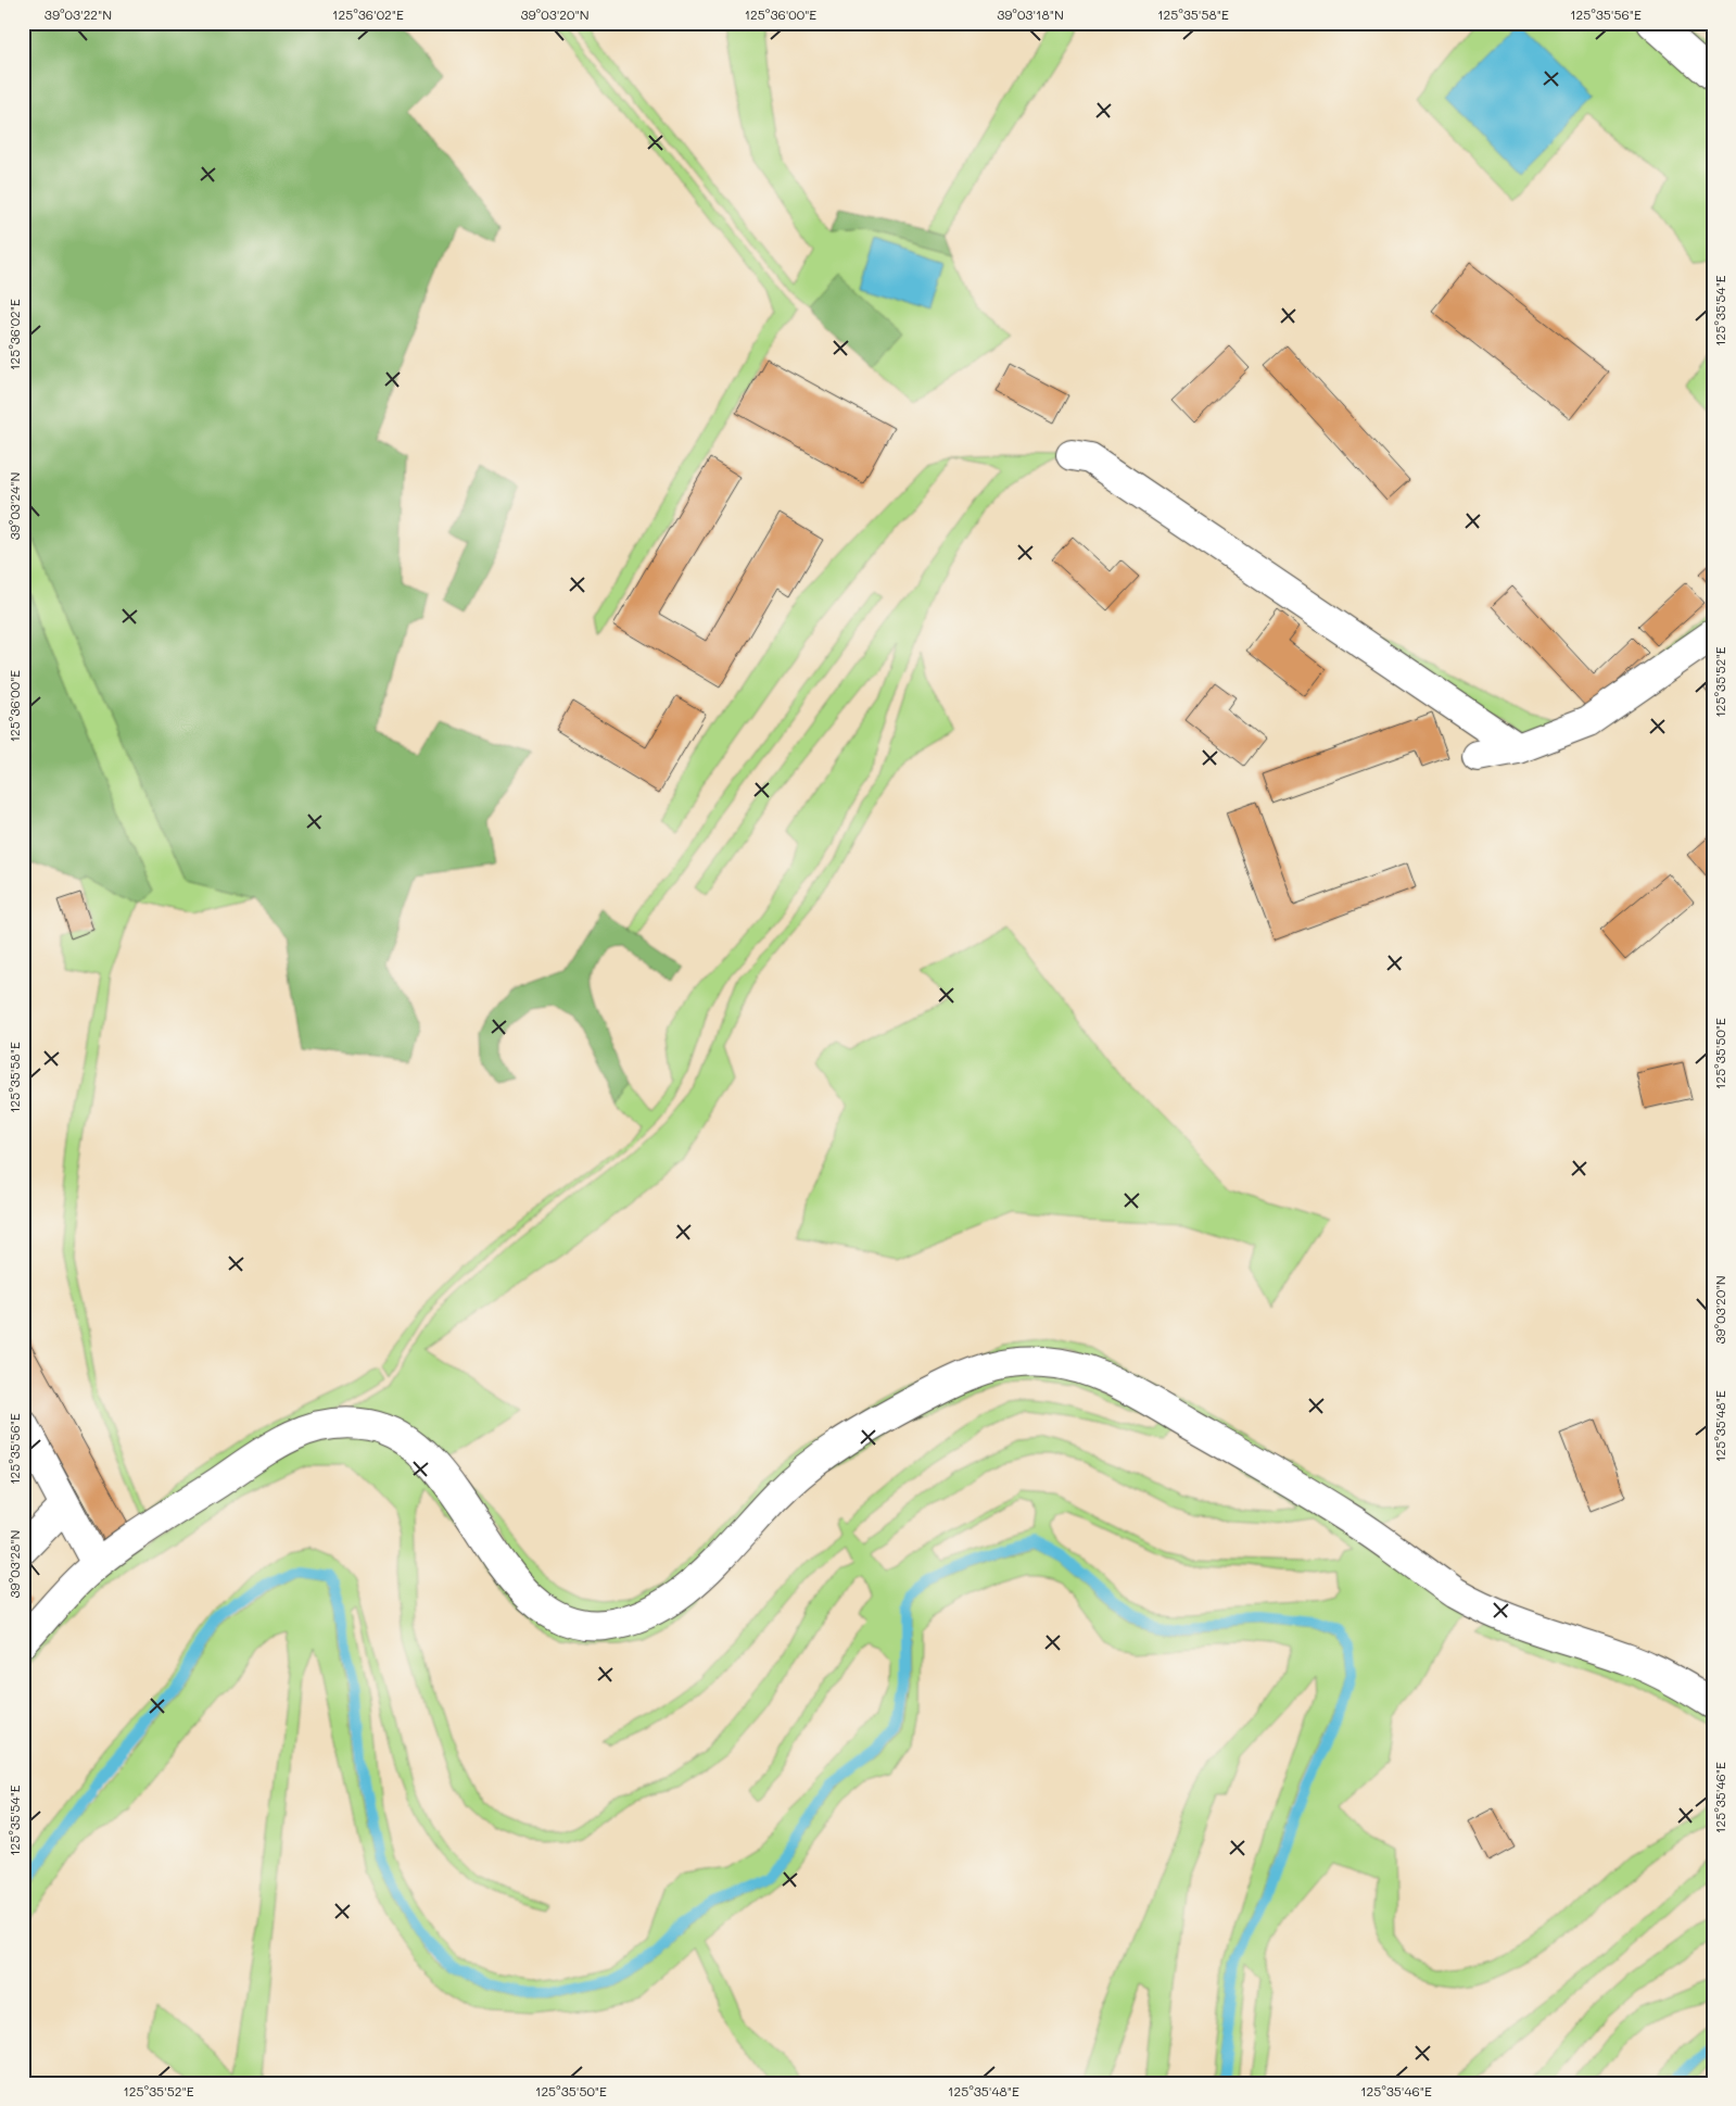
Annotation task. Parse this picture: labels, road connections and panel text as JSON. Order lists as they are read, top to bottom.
{
  "coordinates": [
    "39°03'22\"N",
    "125°36'02\"E",
    "39°03'20\"N",
    "125°36'00\"E",
    "39°03'18\"N",
    "125°35'58\"E",
    "125°35'56\"E",
    "125°35'54\"E",
    "39°03'24\"N",
    "125°35'52\"E",
    "125°35'50\"E",
    "125°35'48\"E",
    "39°03'28\"N",
    "125°35'46\"E"
  ]
}
